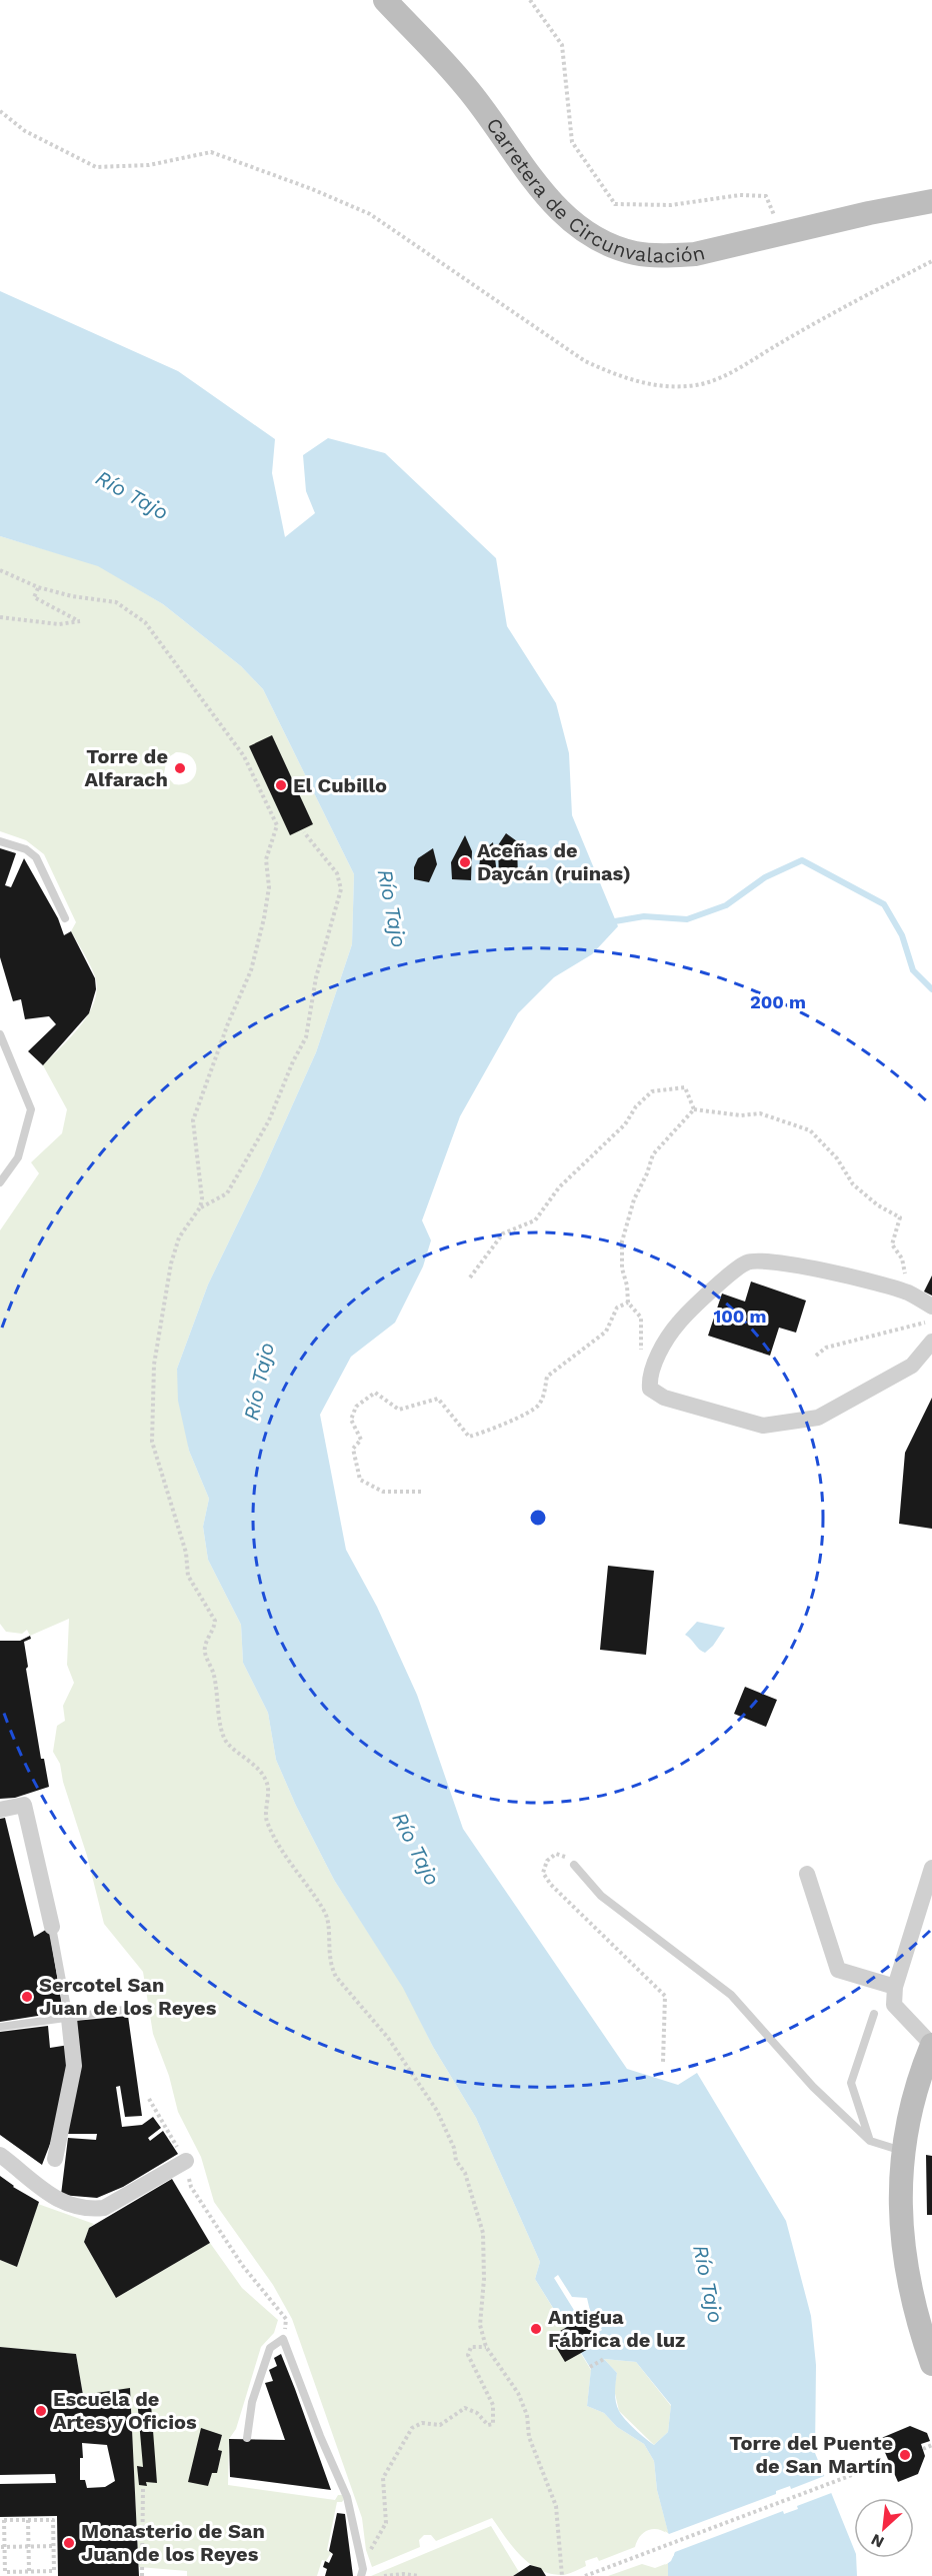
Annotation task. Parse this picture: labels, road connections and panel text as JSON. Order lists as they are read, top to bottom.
{
  "streets": {
    "main road": ["Carretera de Circunvalación"]
  },
  "water": ["Río Tajo"],
  "places": [
    "Torre de Alfarach",
    "El Cubillo",
    "Aceñas de Daycán (ruinas)",
    "Sercotel San Juan de los Reyes",
    "Antigua Fábrica de luz",
    "Escuela de Artes y Oficios",
    "Torre del Puente de San Martín",
    "Monasterio de San Juan de los Reyes"
  ],
  "north": "bottom left",
  "rings": ["200 m", "100 m"]
}
